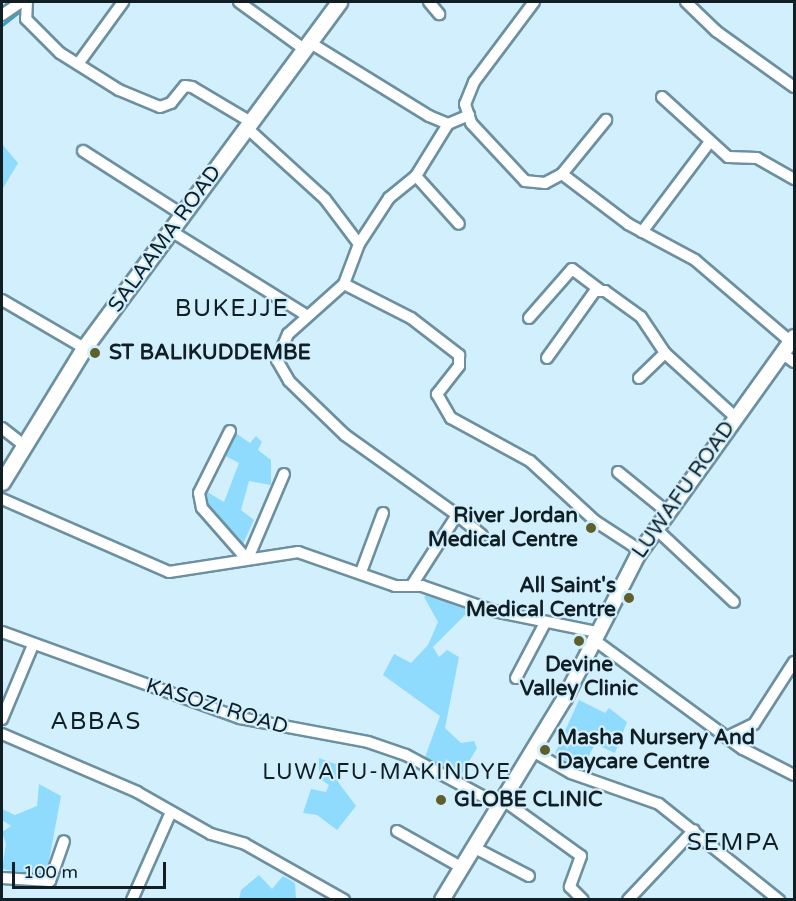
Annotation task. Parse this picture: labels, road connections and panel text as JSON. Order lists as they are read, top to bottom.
{
  "streets": {
    "main road": ["SALAAMA ROAD"],
    "street": ["LUWAFU ROAD", "KASOZI ROAD"]
  },
  "crossings": [
    ["LUWAFU ROAD", "KASOZI ROAD"]
  ],
  "districts": [
    "BUKEJJE",
    "ABBAS",
    "LUWAFU-MAKINDYE",
    "SEMPA"
  ],
  "places": [
    "ST BALIKUDDEMBE",
    "River Jordan Medical Centre",
    "All Saint's Medical Centre",
    "Devine Valley Clinic",
    "Masha Nursery And Daycare Centre",
    "GLOBE CLINIC"
  ],
  "scale_bar": "100 m"
}
